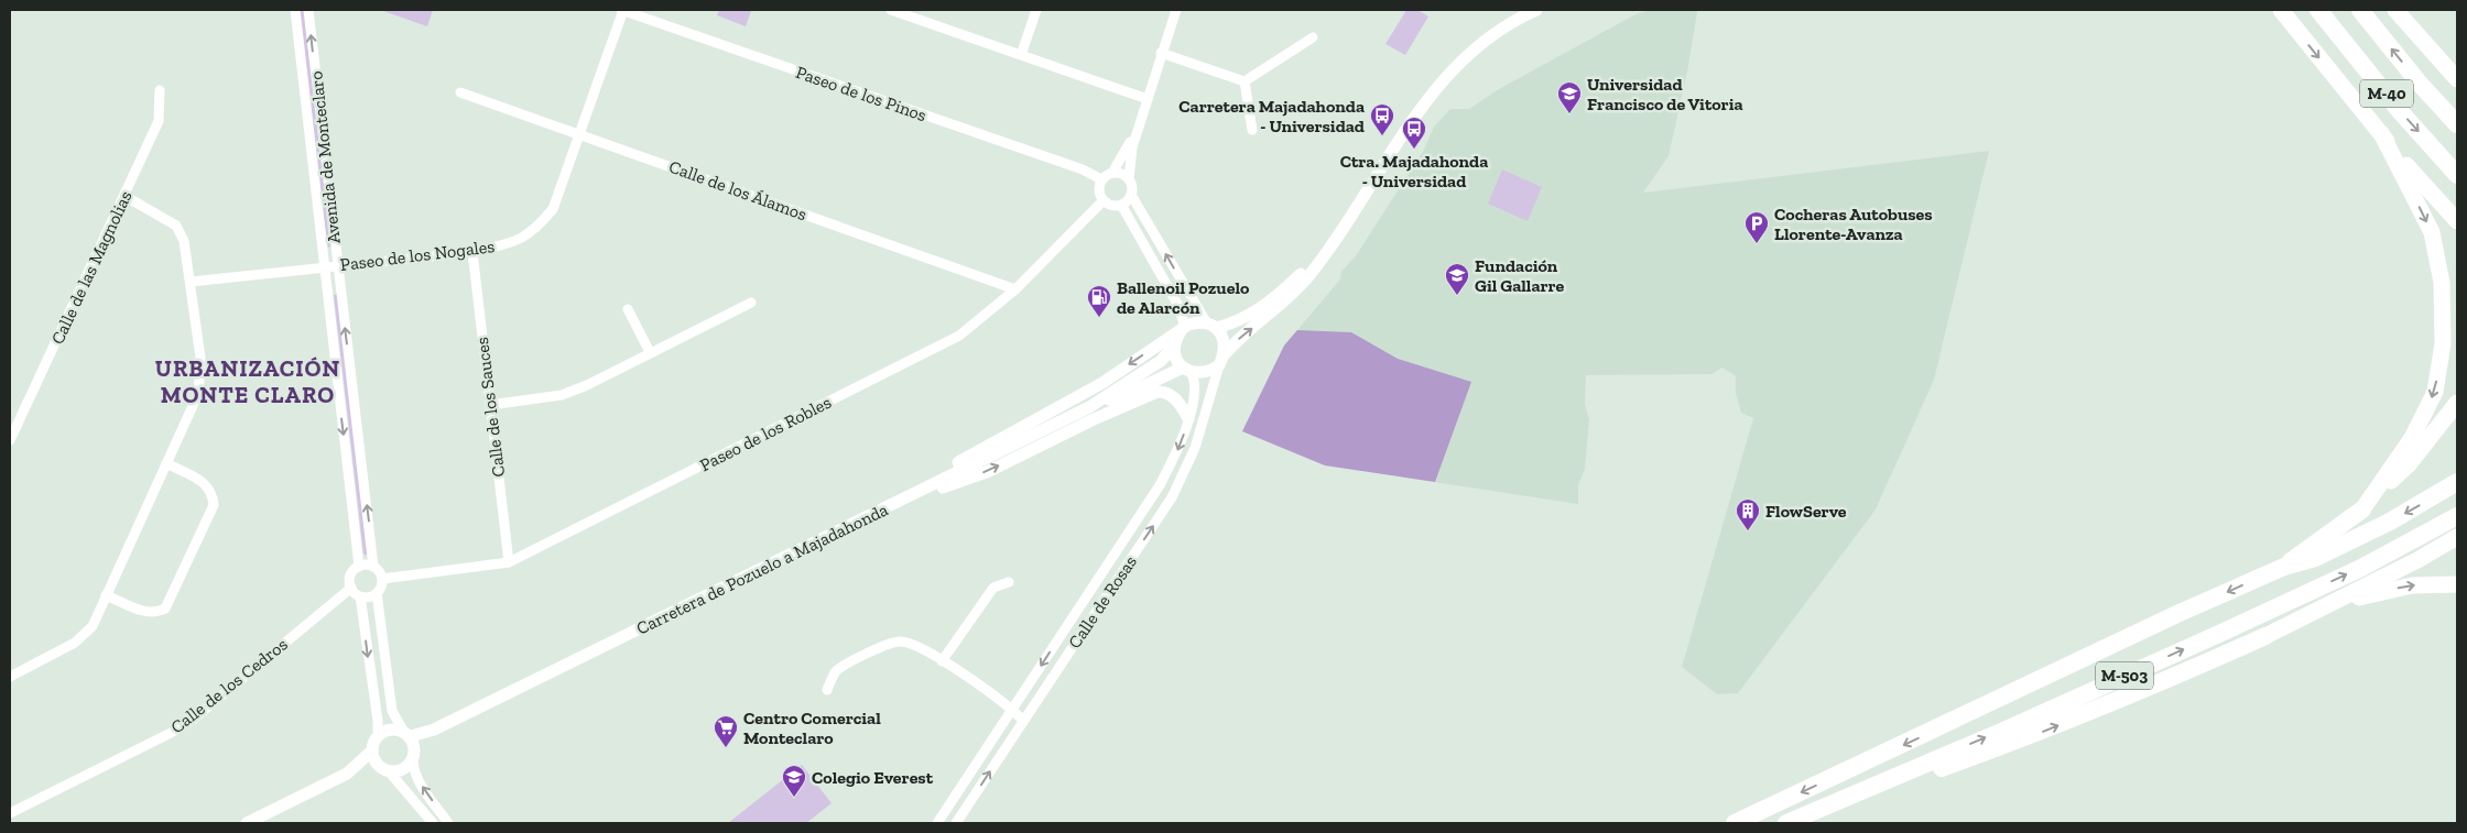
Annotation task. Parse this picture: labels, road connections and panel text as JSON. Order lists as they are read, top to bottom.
{
  "streets": {
    "highway": ["M-40", "M-503"],
    "street": [
      "Paseo de los Pinos",
      "Avenida de Monteclaro",
      "Calle de los Álamos",
      "Paseo de los Nogales",
      "Calle de las Magnolias",
      "Calle de los Sauces",
      "Paseo de los Robles",
      "Carretera de Pozuelo a Majadahonda",
      "Calle de Rosas",
      "Calle de los Cedros"
    ]
  },
  "crossings": [
    ["Paseo de los Pinos", "Paseo de los Nogales"],
    ["Paseo de los Pinos", "Paseo de los Robles"],
    ["Avenida de Monteclaro", "Paseo de los Nogales"],
    ["Avenida de Monteclaro", "Paseo de los Robles"],
    ["Avenida de Monteclaro", "Calle de los Cedros"],
    ["Calle de los Álamos", "Paseo de los Nogales"],
    ["Calle de los Álamos", "Paseo de los Robles"],
    ["Paseo de los Nogales", "Calle de los Sauces"],
    ["Calle de los Sauces", "Paseo de los Robles"],
    ["Paseo de los Robles", "Calle de los Cedros"],
    ["Carretera de Pozuelo a Majadahonda", "Calle de Rosas"]
  ],
  "districts": ["URBANIZACIÓN MONTE CLARO"],
  "places": {
    "school or university": ["Universidad Francisco de Vitoria", "Fundación Gil Gallarre", "Colegio Everest"],
    "bus stop": ["Carretera Majadahonda - Universidad", "Ctra. Majadahonda - Universidad"],
    "parking": ["Cocheras Autobuses Llorente-Avanza"],
    "fuel station": ["Ballenoil Pozuelo de Alarcón"],
    "building": ["FlowServe"],
    "supermarket": ["Centro Comercial Monteclaro"]
  }
}
